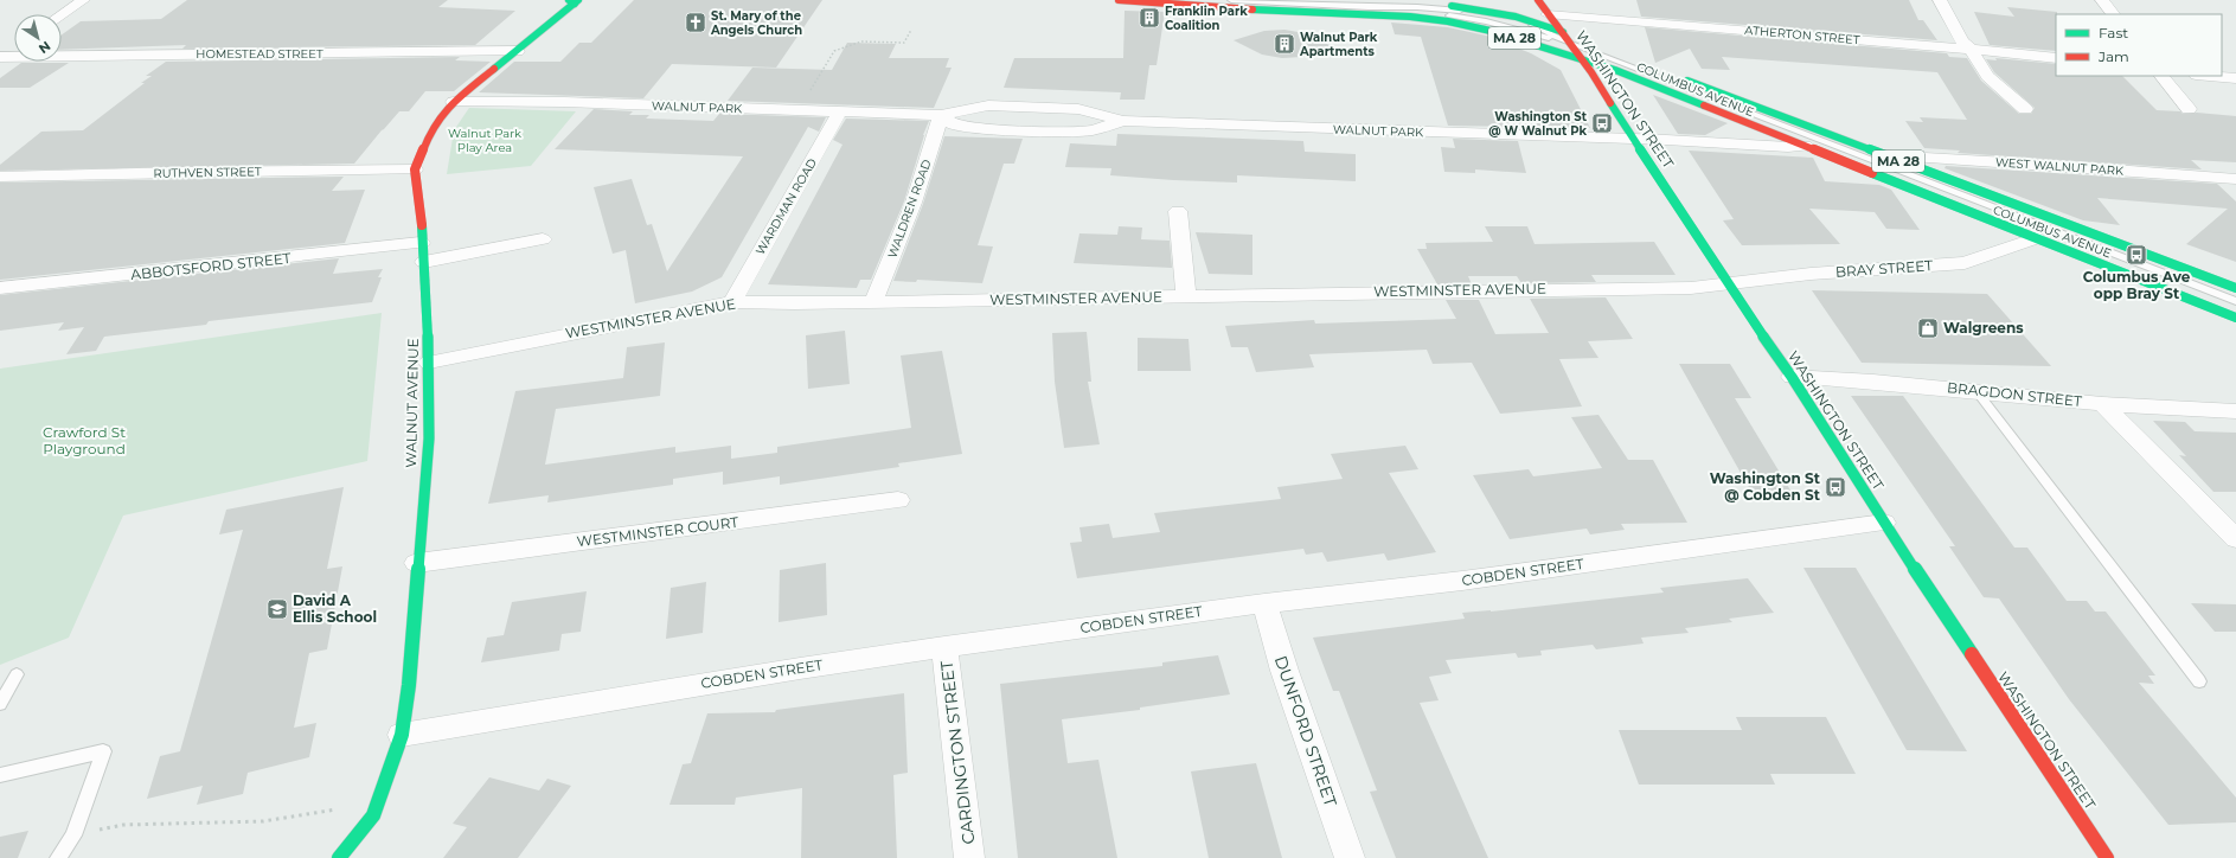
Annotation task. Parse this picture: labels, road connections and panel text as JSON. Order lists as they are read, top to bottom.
{
  "streets": {
    "main road": [
      "MA 28",
      "COLUMBUS AVENUE",
      "WASHINGTON STREET",
      "WALNUT AVENUE"
    ],
    "street": [
      "ATHERTON STREET",
      "HOMESTEAD STREET",
      "WALNUT PARK",
      "WEST WALNUT PARK",
      "RUTHVEN STREET",
      "WARDMAN ROAD",
      "WALDREN ROAD",
      "ABBOTSFORD STREET",
      "BRAY STREET",
      "WESTMINSTER AVENUE",
      "BRAGDON STREET",
      "WESTMINSTER COURT",
      "COBDEN STREET",
      "DUNFORD STREET",
      "CARDINGTON STREET"
    ]
  },
  "crossings": [
    ["ATHERTON STREET", "WASHINGTON STREET"],
    ["COLUMBUS AVENUE", "WASHINGTON STREET"],
    ["COLUMBUS AVENUE", "WEST WALNUT PARK"],
    ["COLUMBUS AVENUE", "BRAY STREET"],
    ["WASHINGTON STREET", "WALNUT PARK"],
    ["WASHINGTON STREET", "BRAY STREET"],
    ["WASHINGTON STREET", "WESTMINSTER AVENUE"],
    ["WASHINGTON STREET", "BRAGDON STREET"],
    ["WASHINGTON STREET", "COBDEN STREET"],
    ["WALNUT PARK", "WARDMAN ROAD"],
    ["WALNUT PARK", "WALDREN ROAD"],
    ["RUTHVEN STREET", "WALNUT AVENUE"],
    ["WARDMAN ROAD", "WESTMINSTER AVENUE"],
    ["WALDREN ROAD", "WESTMINSTER AVENUE"],
    ["ABBOTSFORD STREET", "WALNUT AVENUE"],
    ["BRAY STREET", "WESTMINSTER AVENUE"],
    ["WESTMINSTER AVENUE", "WALNUT AVENUE"],
    ["WALNUT AVENUE", "WESTMINSTER COURT"],
    ["WALNUT AVENUE", "COBDEN STREET"],
    ["COBDEN STREET", "DUNFORD STREET"],
    ["COBDEN STREET", "CARDINGTON STREET"]
  ],
  "parks": ["Walnut Park Play Area", "Crawford St Playground"],
  "places": {
    "building": ["Franklin Park Coalition", "Walnut Park Apartments"],
    "church": ["St. Mary of the Angels Church"],
    "bus stop": ["Washington St @ W Walnut Pk", "Columbus Ave opp Bray St", "Washington St @ Cobden St"],
    "shop": ["Walgreens"],
    "school or university": ["David A Ellis School"]
  },
  "legend": ["Fast", "Jam"],
  "north": "bottom right"
}
